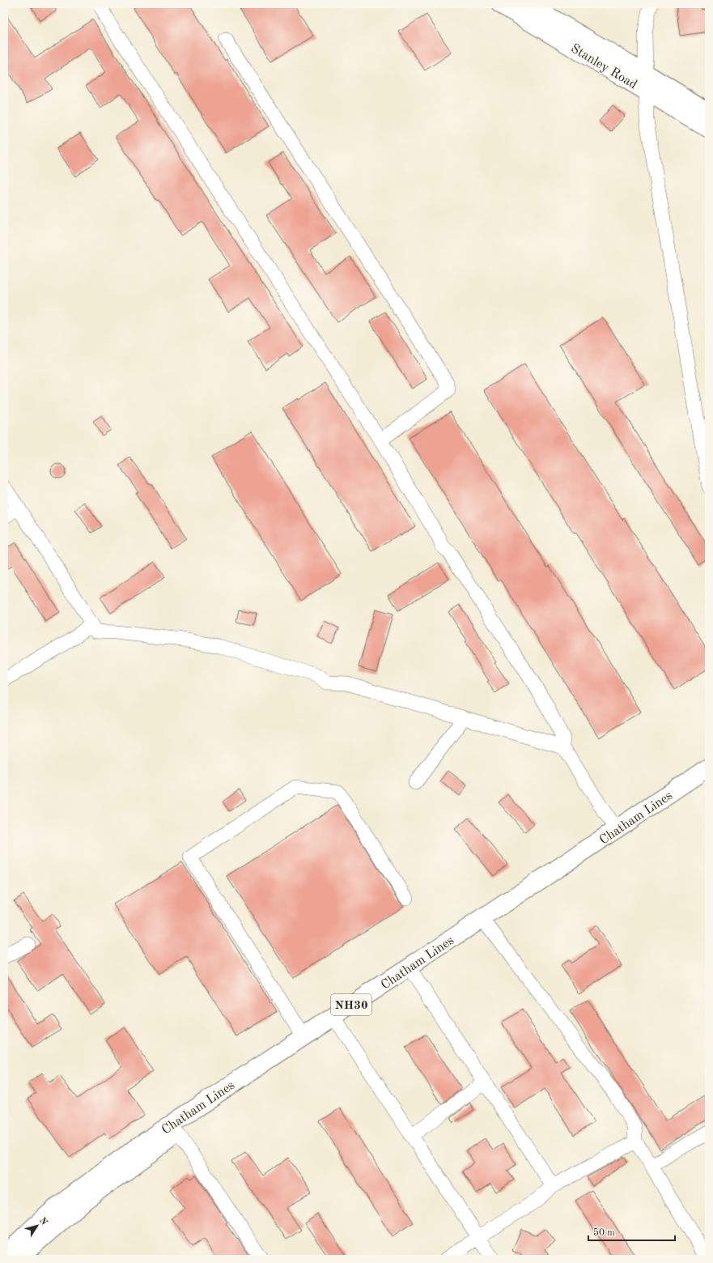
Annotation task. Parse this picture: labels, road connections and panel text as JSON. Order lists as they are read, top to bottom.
{
  "streets": {
    "main road": ["Stanley Road", "Chatham Lines", "NH30"]
  },
  "scale_bar": "50 m",
  "north": "top right"
}
